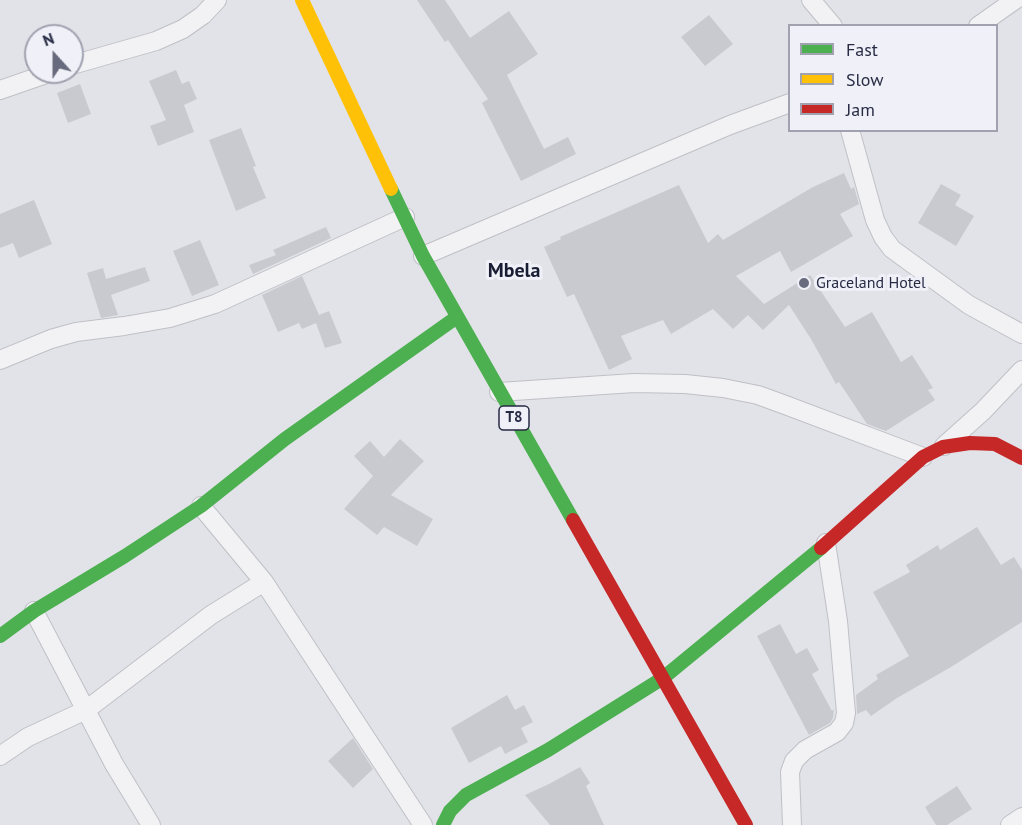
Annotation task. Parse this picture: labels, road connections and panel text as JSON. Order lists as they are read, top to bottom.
{
  "streets": {
    "main road": ["T8"]
  },
  "districts": ["Mbela"],
  "places": ["Graceland Hotel"],
  "legend": ["Fast", "Slow", "Jam"],
  "north": "top"
}
